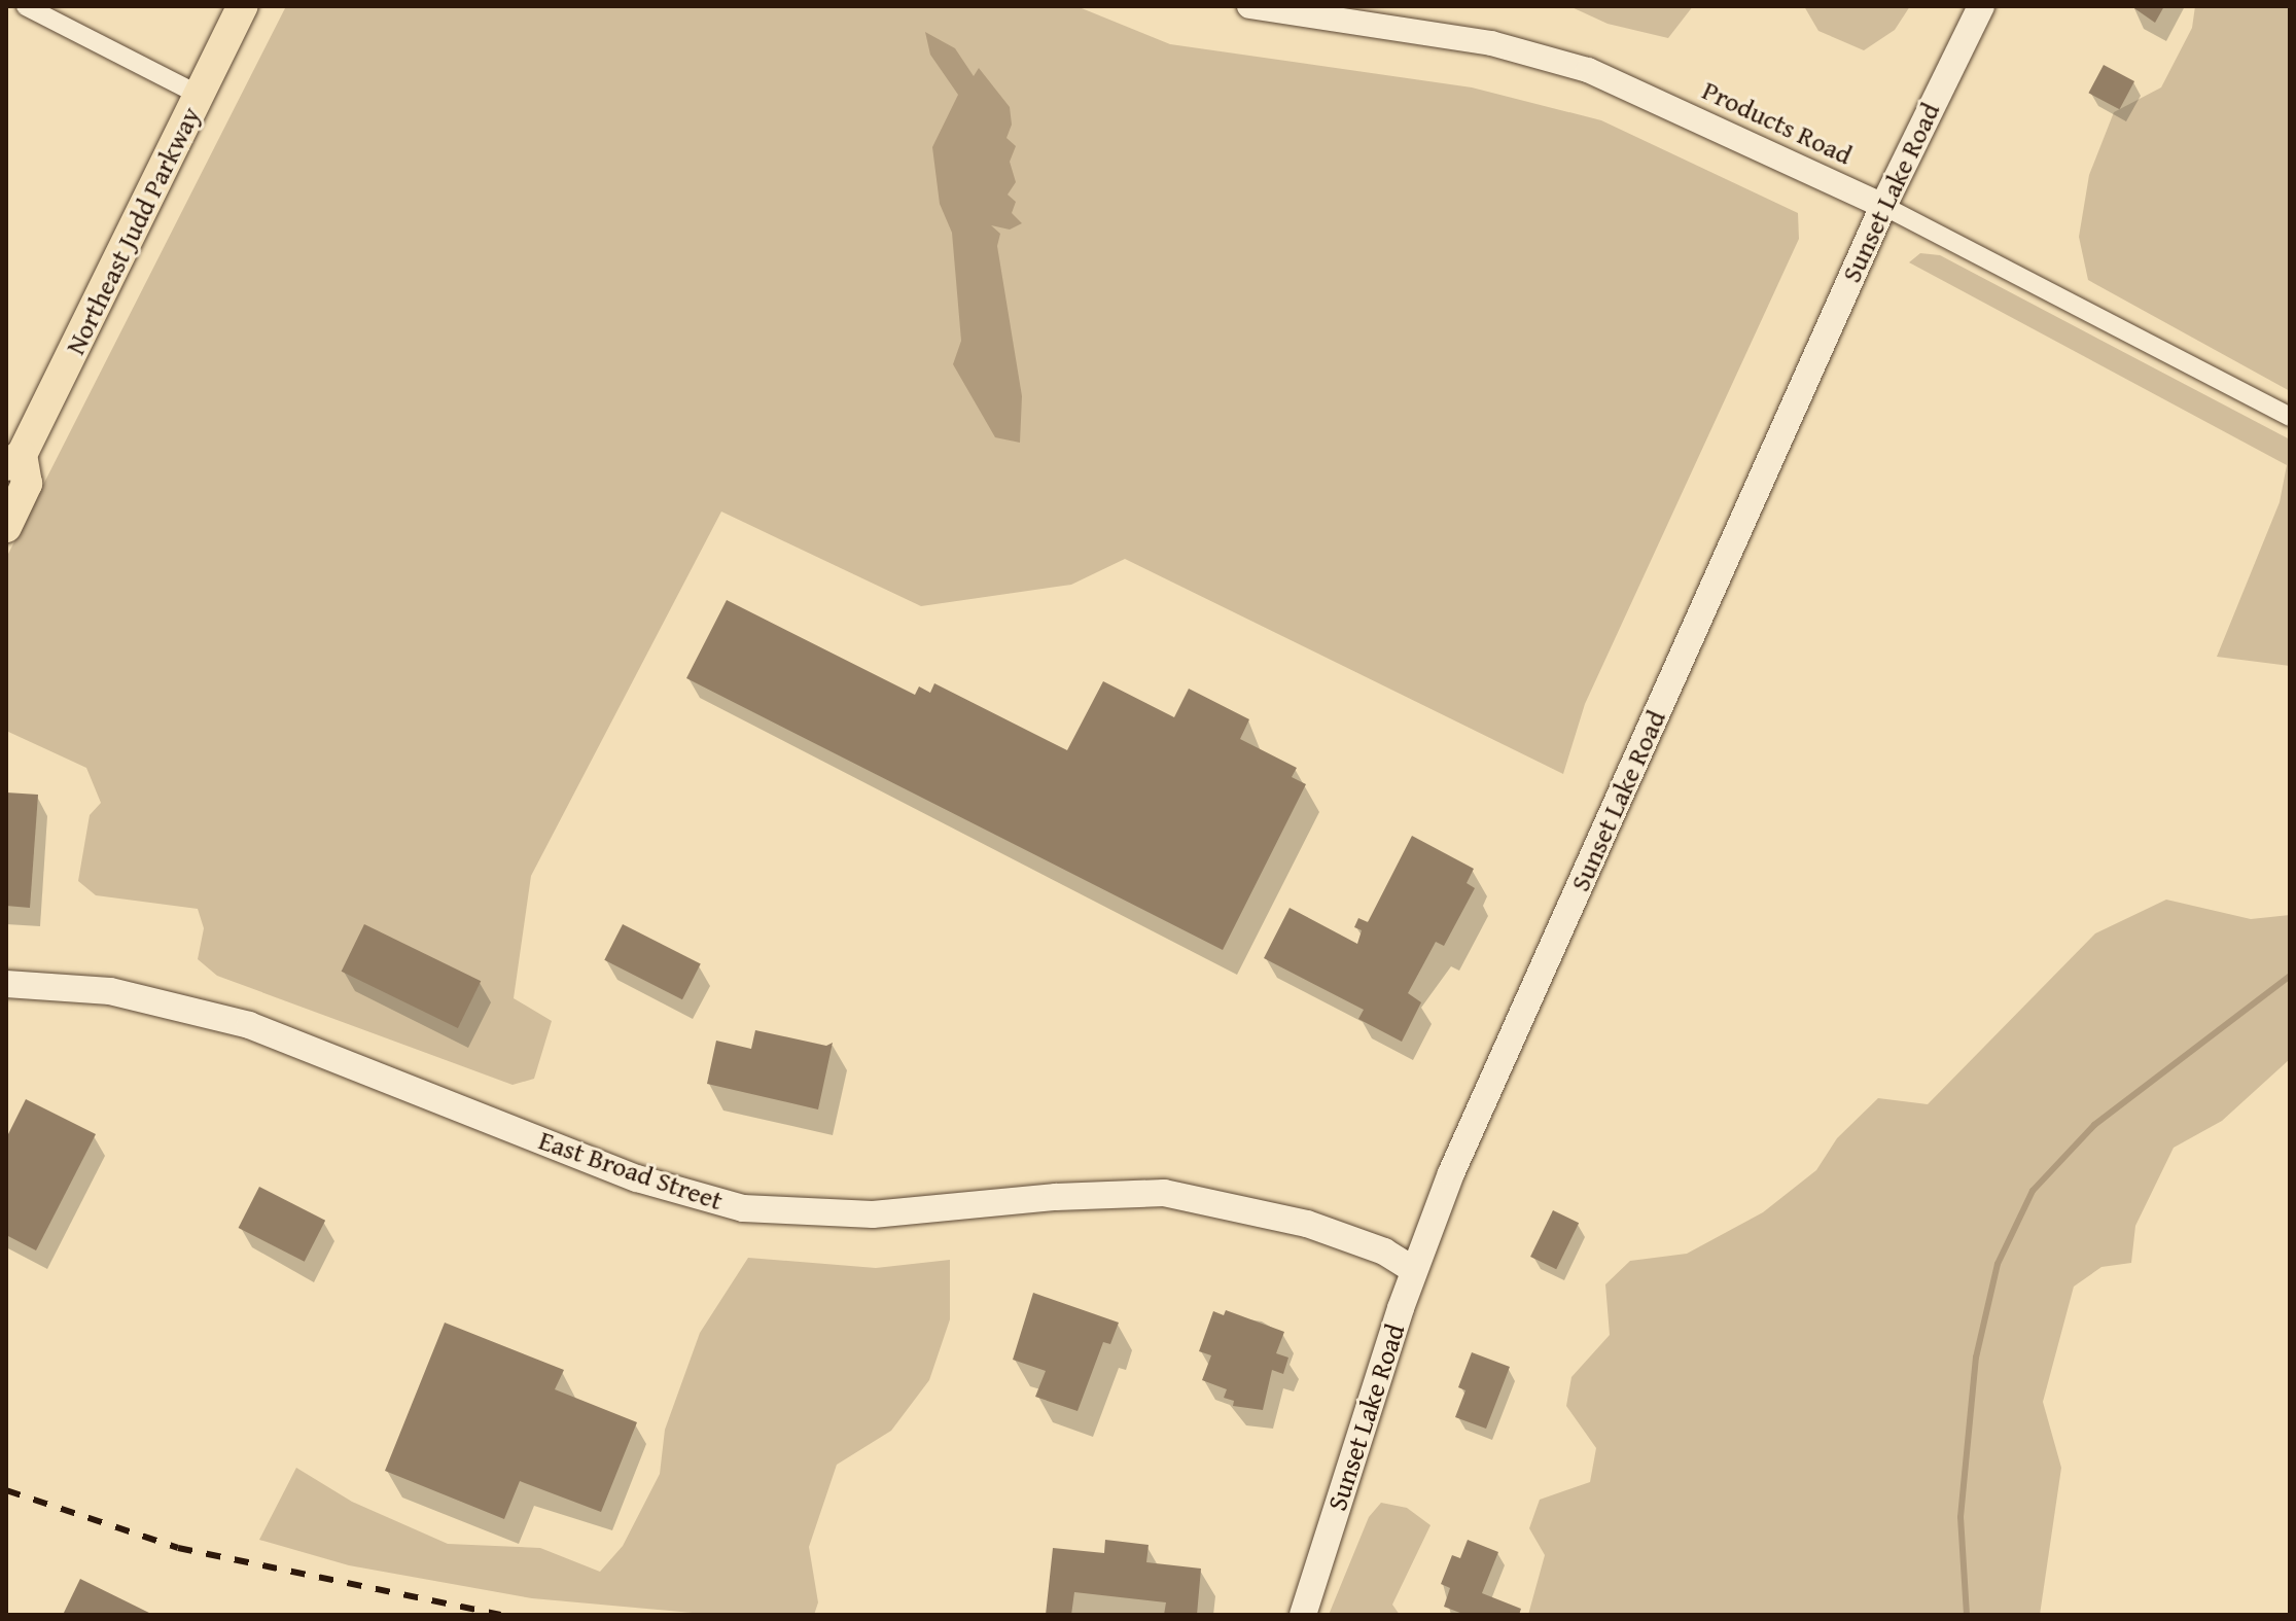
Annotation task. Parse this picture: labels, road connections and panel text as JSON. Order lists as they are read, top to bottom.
{
  "streets": {
    "highway": ["Northeast Judd Parkway"],
    "main road": ["Sunset Lake Road", "East Broad Street"],
    "street": ["Products Road"]
  },
  "crossings": [
    ["Products Road", "Sunset Lake Road"],
    ["Sunset Lake Road", "East Broad Street"]
  ]
}
